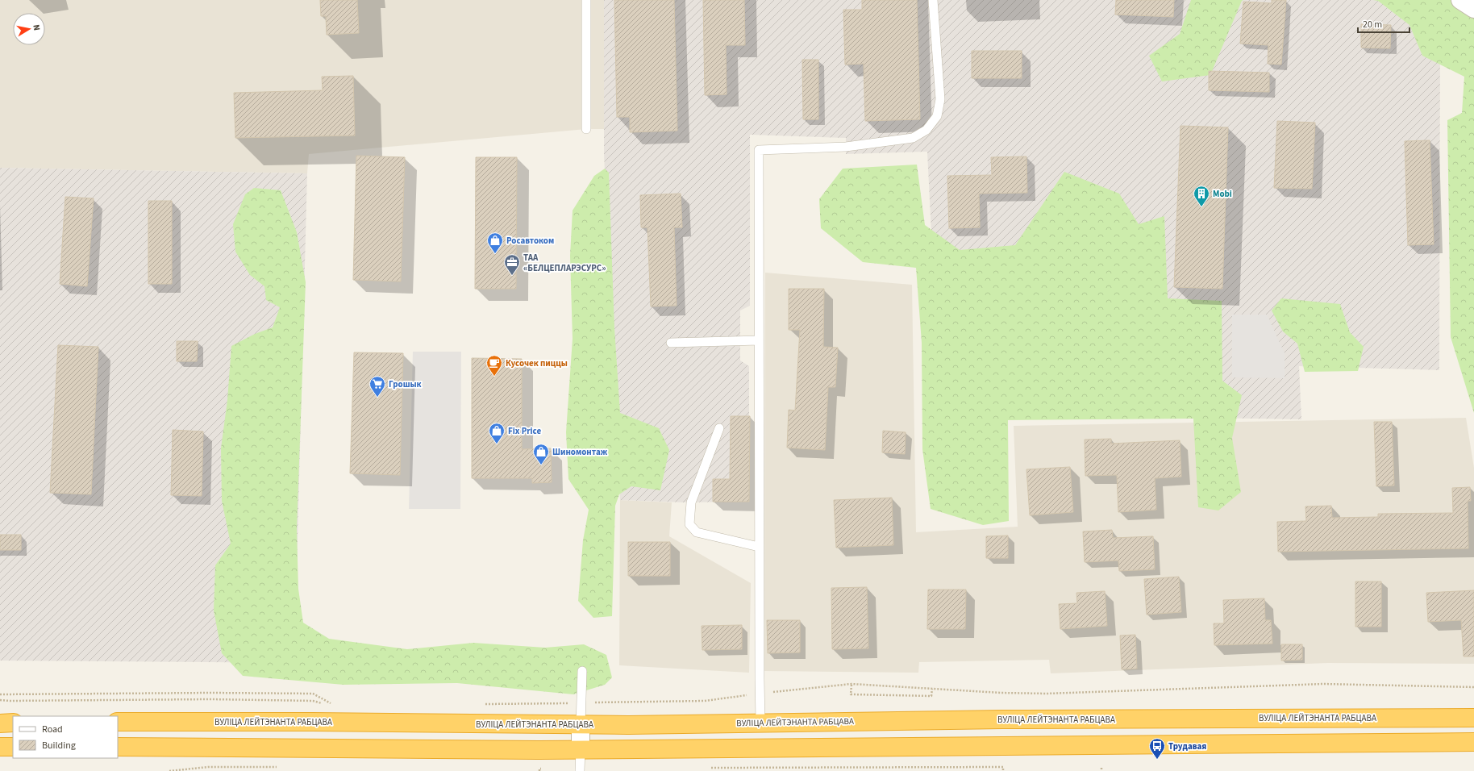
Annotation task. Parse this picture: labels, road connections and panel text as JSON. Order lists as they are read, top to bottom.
{
  "streets": {
    "highway": ["ВУЛІЦА ЛЕЙТЭНАНТА РАБЦАВА"]
  },
  "places": {
    "building": ["Mobi"],
    "shop": ["Росавтоком", "Fix Price", "Шиномонтаж"],
    "office": ["ТАА «БЕЛЦЕПЛАРЭСУРС»"],
    "cafe": ["Кусочек пиццы"],
    "supermarket": ["Грошык"],
    "bus stop": ["Трудавая"]
  },
  "legend": ["Road", "Building"],
  "scale_bar": "20 m",
  "north": "right"
}
